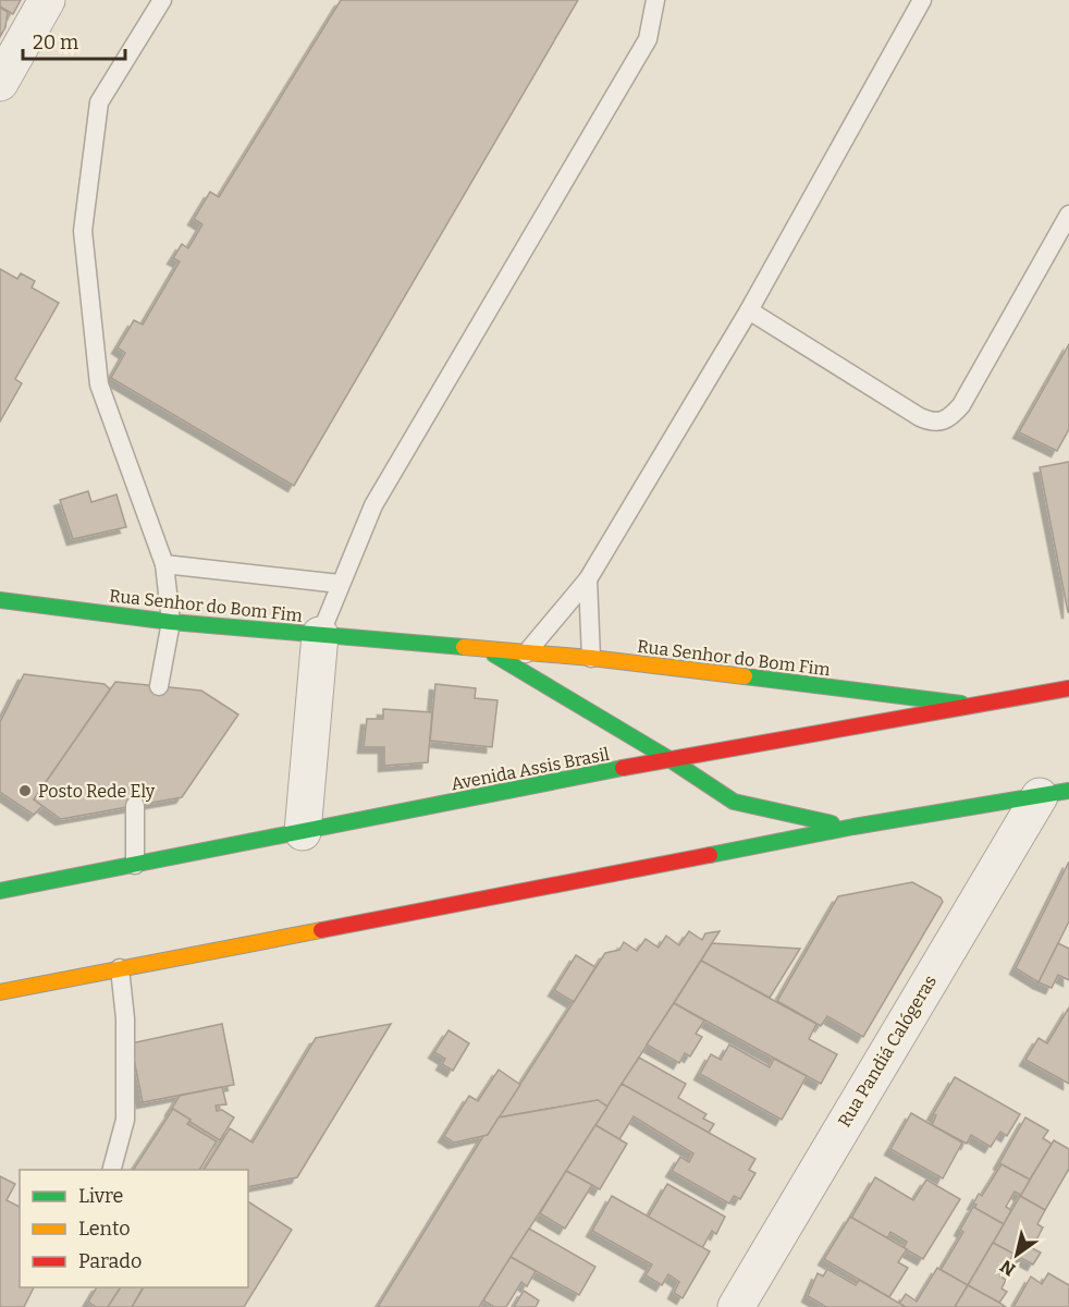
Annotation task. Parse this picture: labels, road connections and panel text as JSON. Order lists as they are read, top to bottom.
{
  "streets": {
    "main road": ["Rua Senhor do Bom Fim", "Avenida Assis Brasil"],
    "street": ["Rua Pandiá Calógeras"]
  },
  "crossings": [
    ["Rua Senhor do Bom Fim", "Avenida Assis Brasil"]
  ],
  "places": ["Posto Rede Ely"],
  "legend": ["Livre", "Lento", "Parado"],
  "scale_bar": "20 m",
  "north": "bottom left"
}
